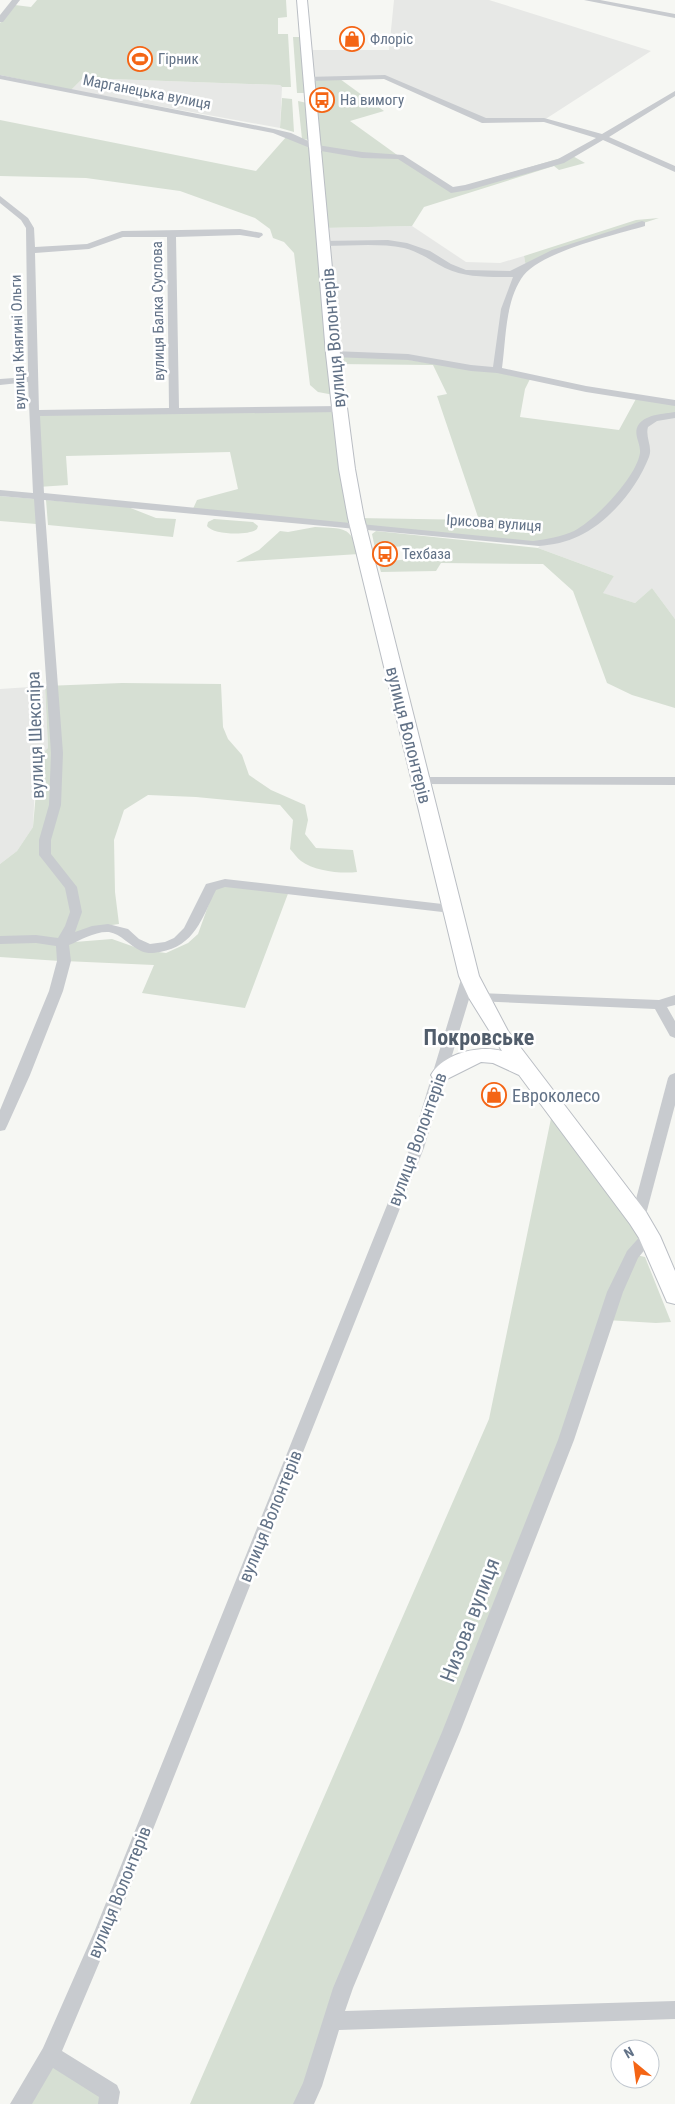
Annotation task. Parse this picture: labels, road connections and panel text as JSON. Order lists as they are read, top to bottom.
{
  "streets": {
    "street": [
      "Марганецька вулиця",
      "вулиця Балка Суслова",
      "вулиця Волонтерів",
      "вулиця Княгині Ольги",
      "Ірисова вулиця",
      "вулиця Шекспіра",
      "Низова вулиця"
    ]
  },
  "crossings": [
    ["Марганецька вулиця", "вулиця Волонтерів"],
    ["вулиця Балка Суслова", "вулиця Княгині Ольги"],
    ["вулиця Волонтерів", "Ірисова вулиця"],
    ["вулиця Княгині Ольги", "вулиця Шекспіра"]
  ],
  "districts": ["Покровське"],
  "places": {
    "shop": ["Флоріс", "Евроколесо"],
    "sports": ["Гірник"],
    "bus stop": ["На вимогу", "Техбаза"]
  },
  "north": "top left"
}
